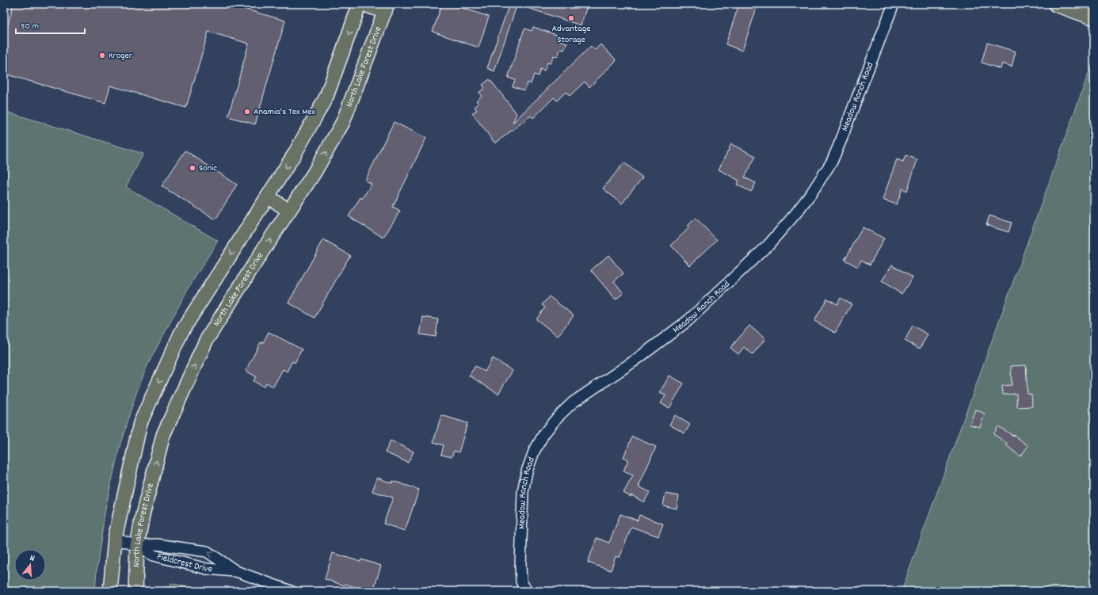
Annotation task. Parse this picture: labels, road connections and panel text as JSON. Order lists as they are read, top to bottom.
{
  "streets": {
    "main road": ["North Lake Forest Drive"],
    "street": ["Meadow Ranch Road", "Fieldcrest Drive"]
  },
  "crossings": [
    ["North Lake Forest Drive", "Fieldcrest Drive"]
  ],
  "places": [
    "Advantage Storage",
    "Kroger",
    "Anamia's Tex Mex",
    "Sonic"
  ],
  "scale_bar": "50 m",
  "north": "top"
}
